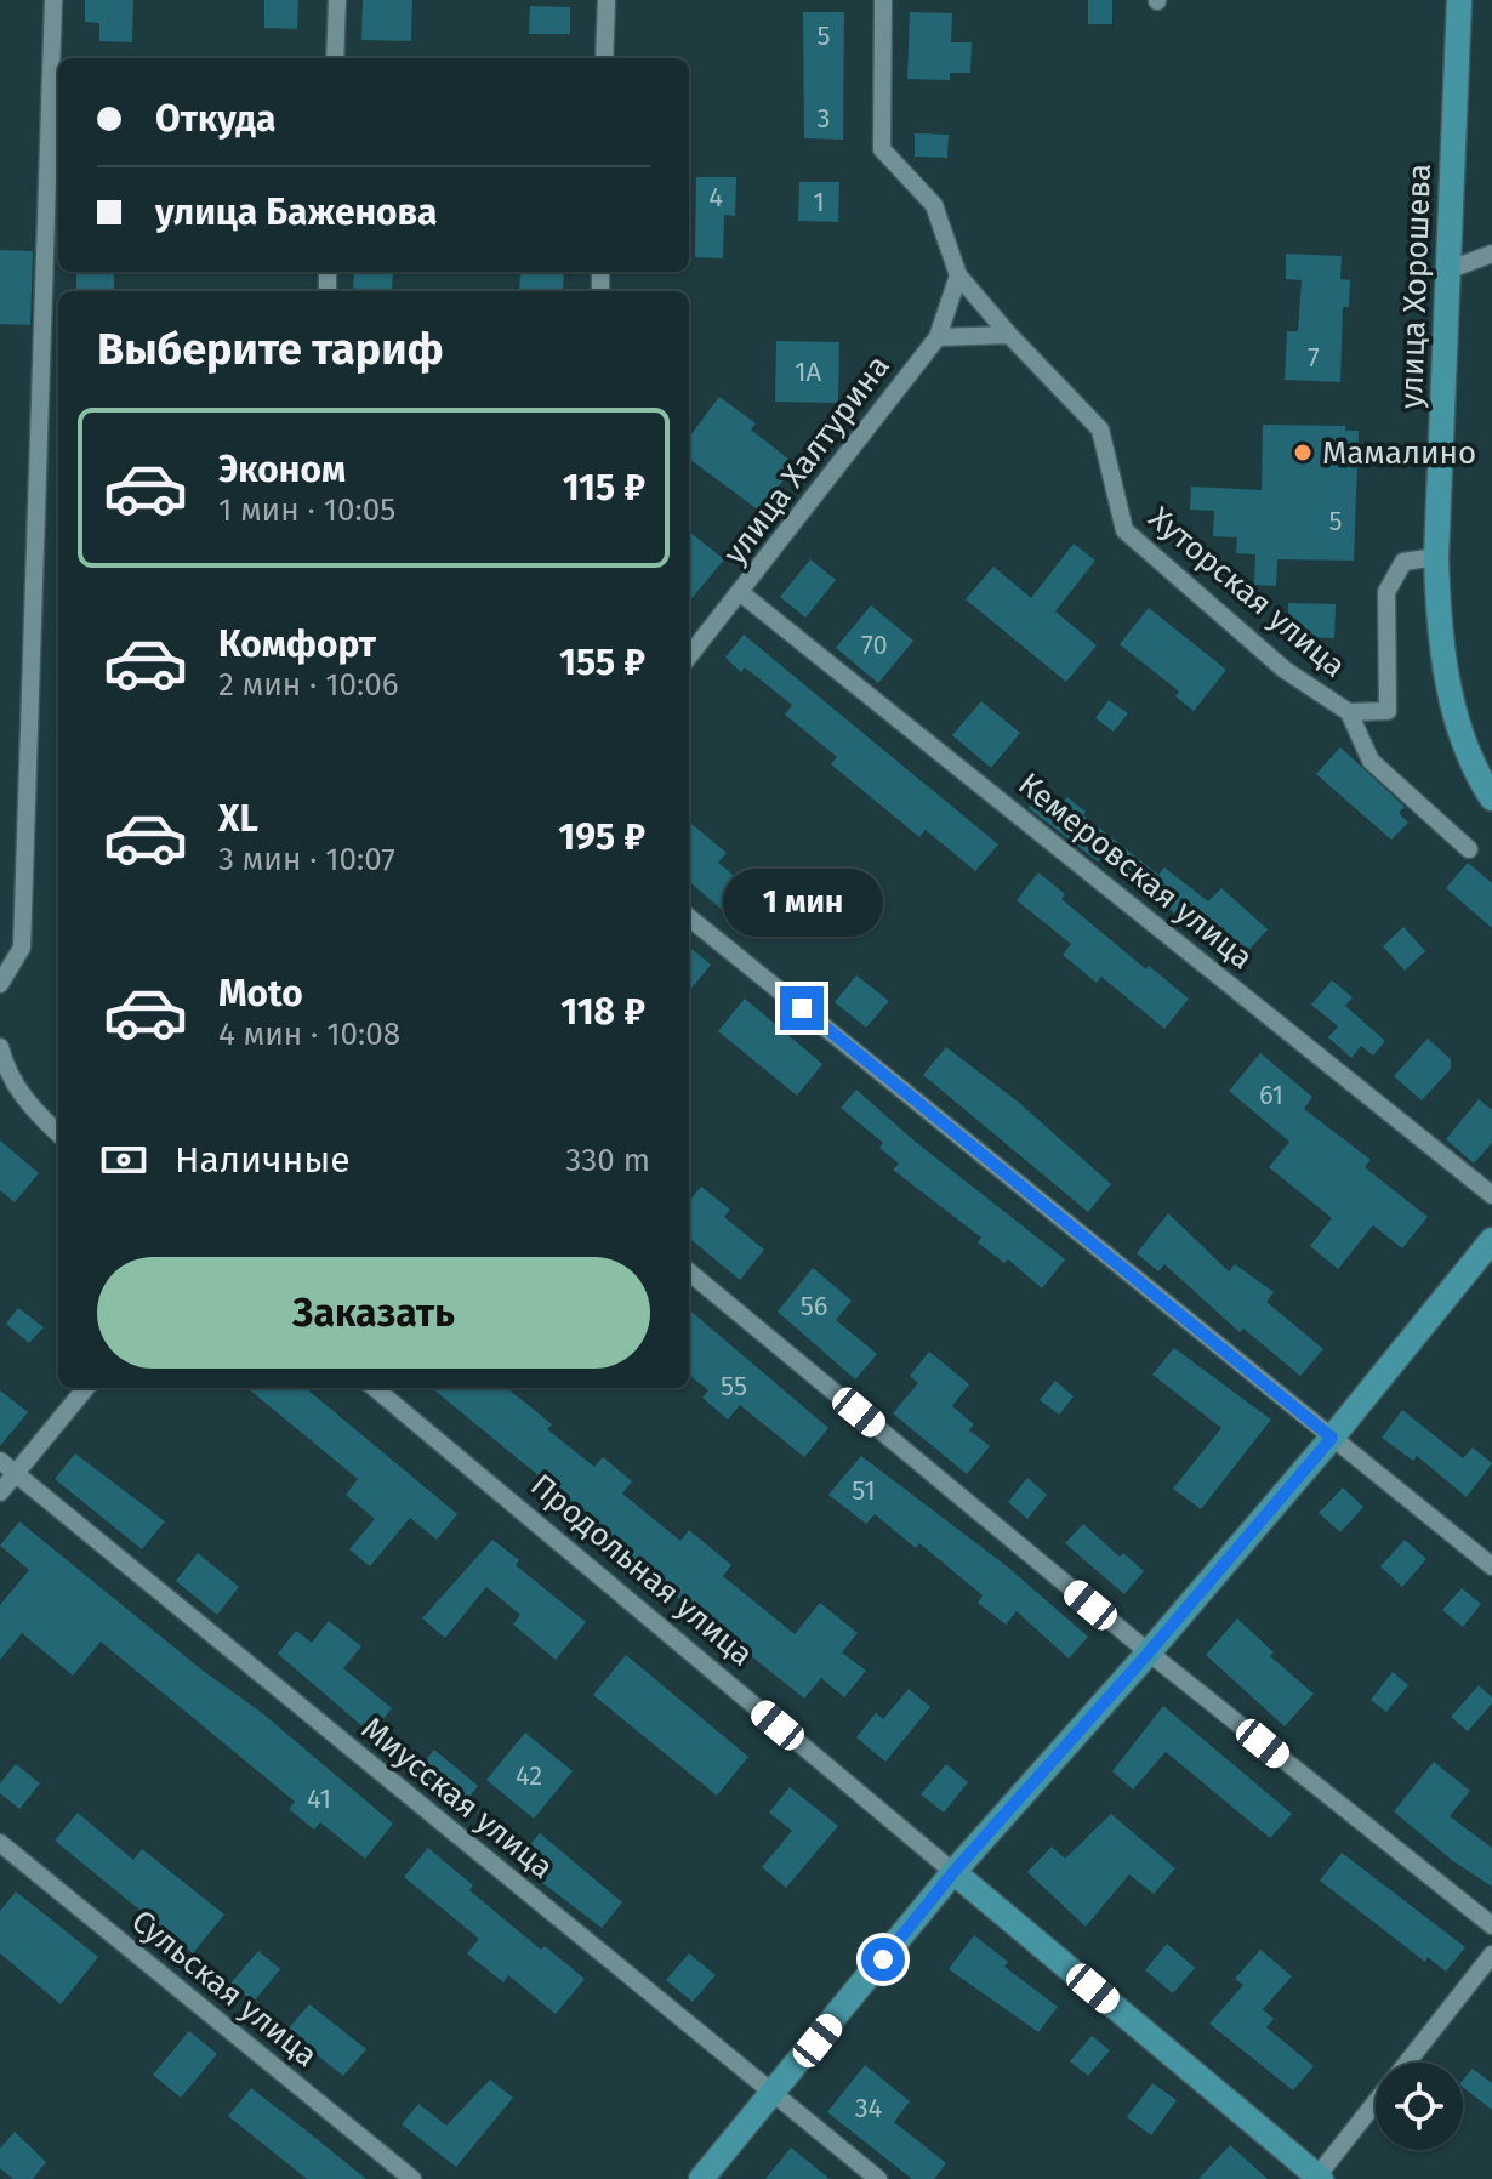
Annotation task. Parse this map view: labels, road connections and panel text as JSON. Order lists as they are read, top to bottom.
{
  "streets": {
    "main road": ["улица Хорошева", "Продольная улица"],
    "street": [
      "улица Халтурина",
      "Хуторская улица",
      "Кемеровская улица",
      "Миусская улица",
      "Сульская улица"
    ]
  },
  "crossings": [
    ["улица Хорошева", "Хуторская улица"],
    ["улица Халтурина", "Хуторская улица"],
    ["улица Халтурина", "Кемеровская улица"]
  ],
  "places": ["Мамалино"],
  "house_numbers": [
    "5",
    "3",
    "4",
    "1",
    "7",
    "1А",
    "5",
    "70",
    "61",
    "56",
    "55",
    "51",
    "42",
    "41",
    "34"
  ],
  "page": {
    "banner": ["Откуда", "улица Баженова"],
    "heading": "Выберите тариф",
    "list": [
      {
        "name": "Эконом",
        "note": "1 мин · 10:05",
        "value": "115 ₽"
      },
      {
        "name": "Комфорт",
        "note": "2 мин · 10:06",
        "value": "155 ₽"
      },
      {
        "name": "XL",
        "note": "3 мин · 10:07",
        "value": "195 ₽"
      },
      {
        "name": "Moto",
        "note": "4 мин · 10:08",
        "value": "118 ₽"
      }
    ],
    "bubble": "1 мин",
    "pay": ["Наличные", "330 m"],
    "buttons": "Заказать"
  }
}
